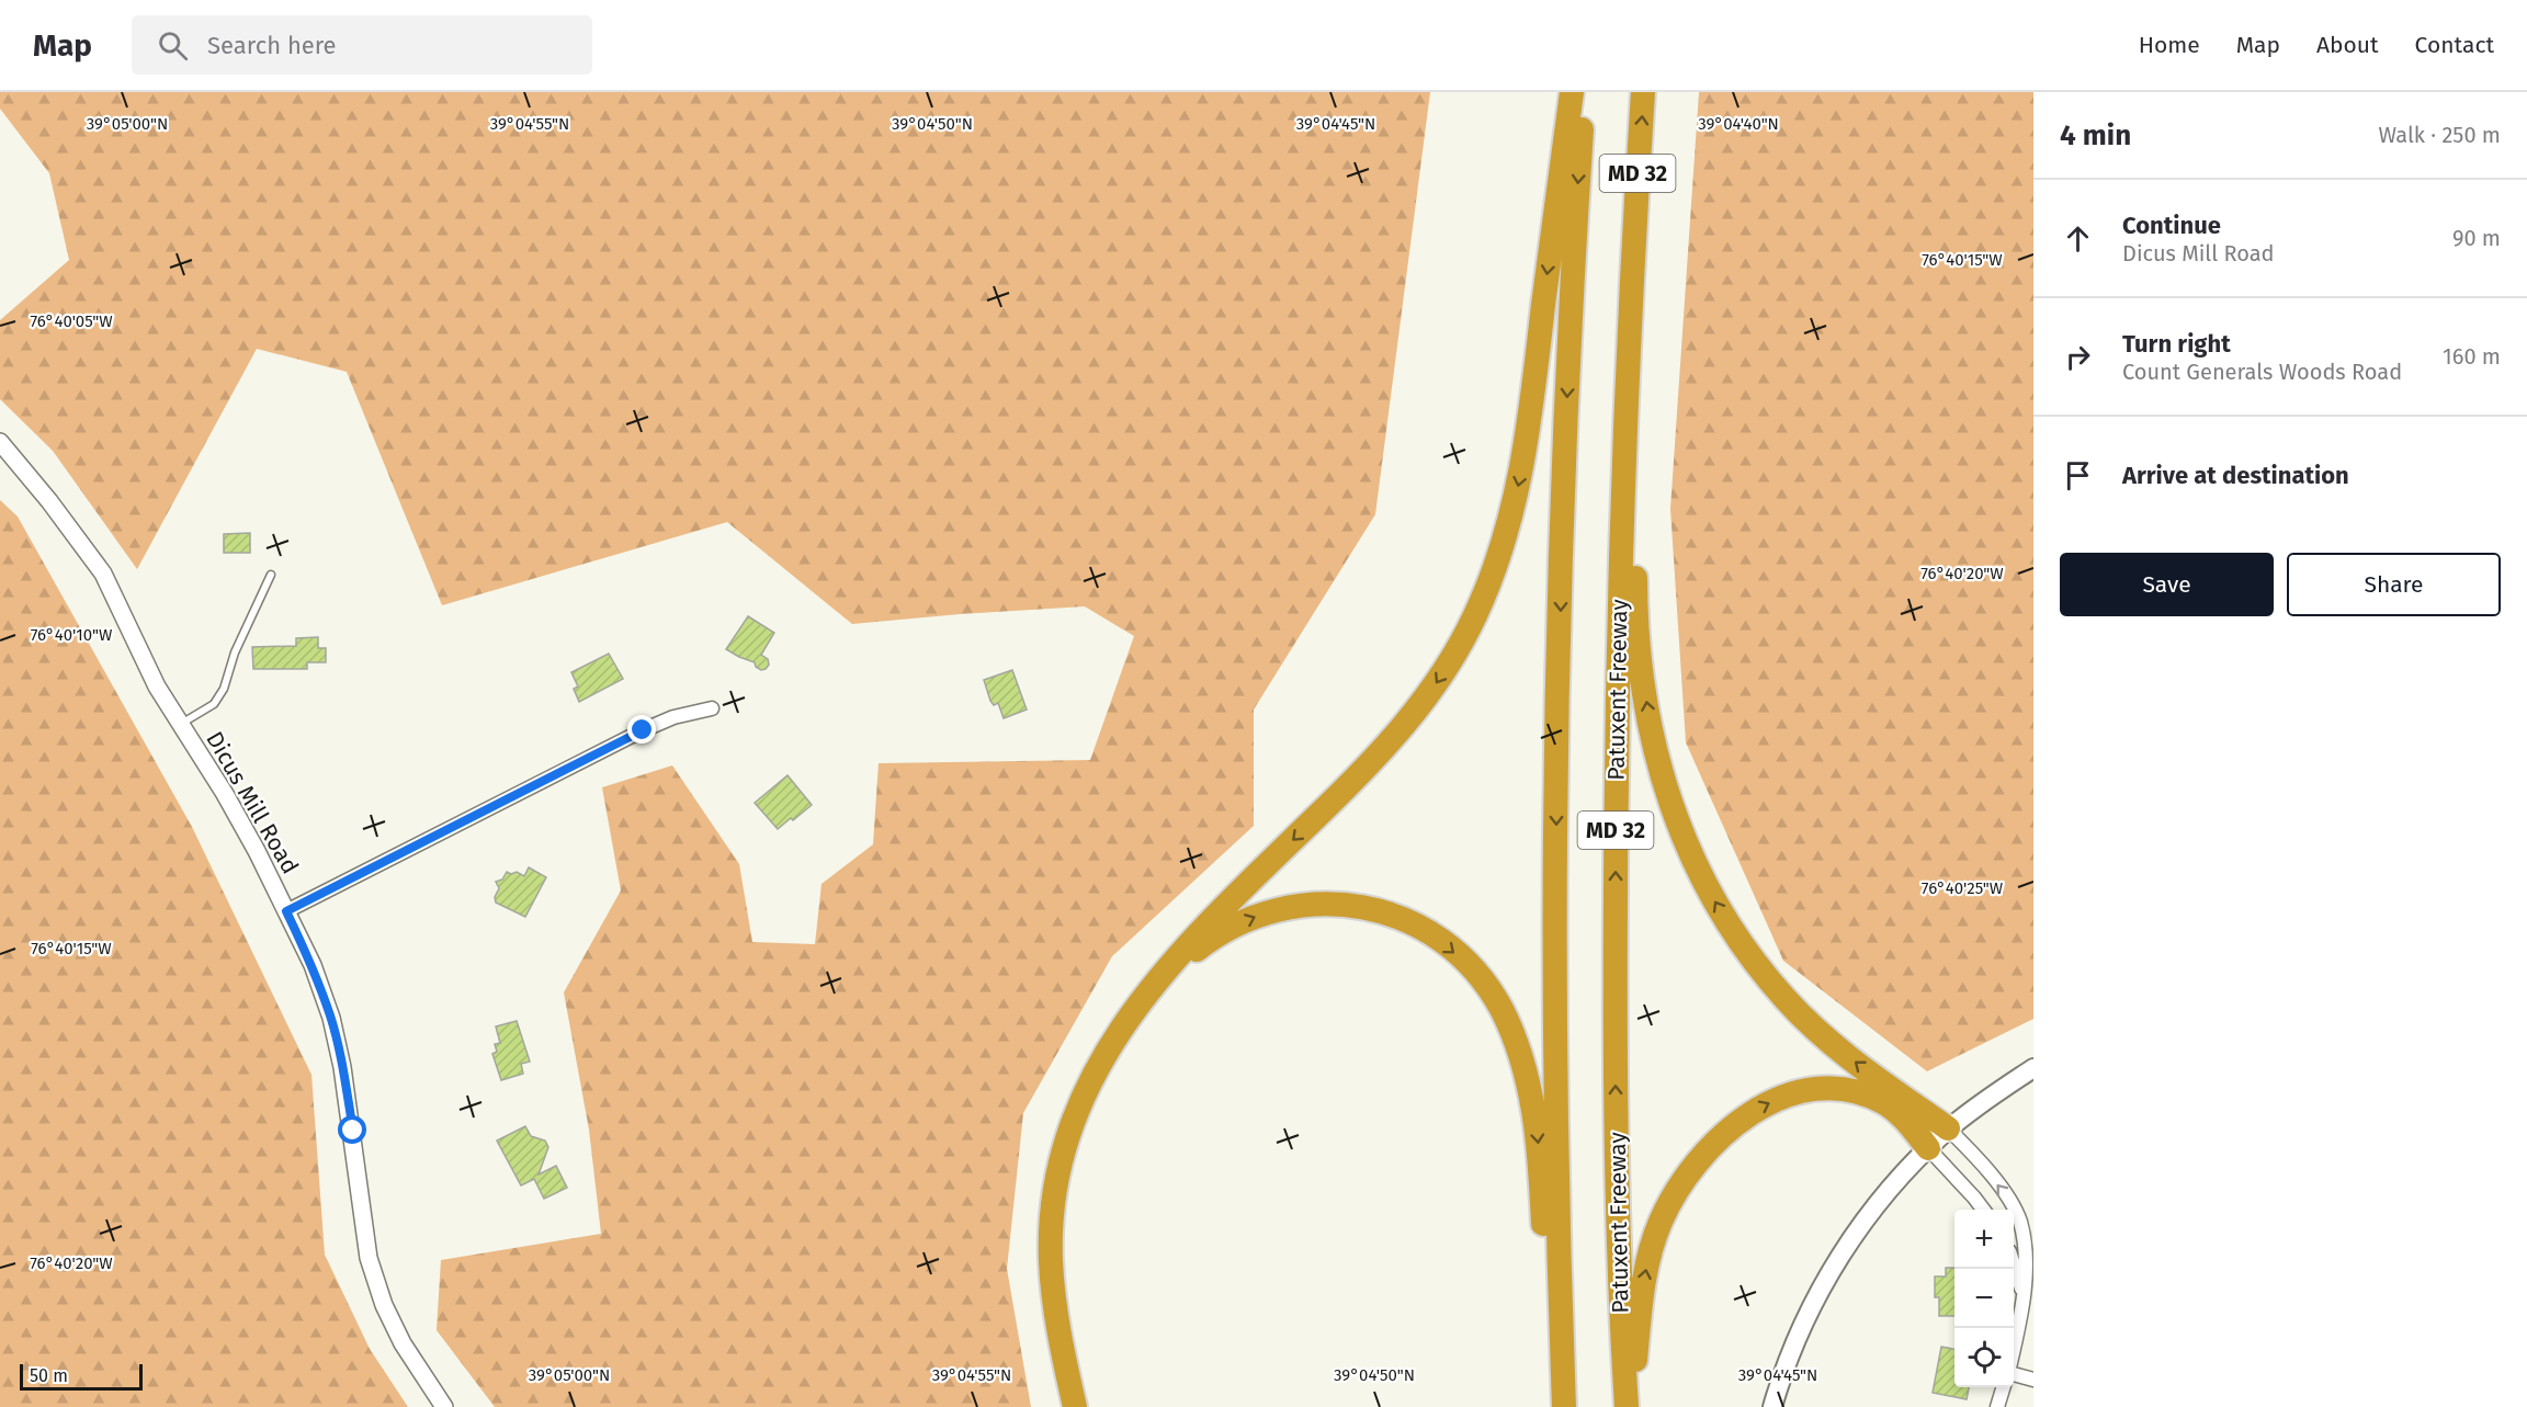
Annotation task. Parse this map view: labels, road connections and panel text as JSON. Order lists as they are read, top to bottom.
{
  "streets": {
    "highway": ["MD 32", "Patuxent Freeway"],
    "street": ["Dicus Mill Road"]
  },
  "scale_bar": "50 m",
  "page": {
    "header": "Map",
    "search": "Search here",
    "nav": [
      "Home",
      "Map",
      "About",
      "Contact"
    ],
    "heading": ["4 min", "Walk · 250 m"],
    "list": [
      ["Continue", "Dicus Mill Road", "90 m"],
      ["Turn right", "Count Generals Woods Road", "160 m"],
      "Arrive at destination"
    ],
    "buttons": ["Save", "Share"],
    "map_buttons": ["+", "−"],
    "scale": "50 m"
  },
  "coordinates": [
    "39°05'00\"N",
    "39°04'55\"N",
    "39°04'50\"N",
    "39°04'45\"N",
    "39°04'40\"N",
    "76°40'15\"W",
    "76°40'05\"W",
    "76°40'20\"W",
    "76°40'10\"W",
    "76°40'25\"W"
  ]
}
